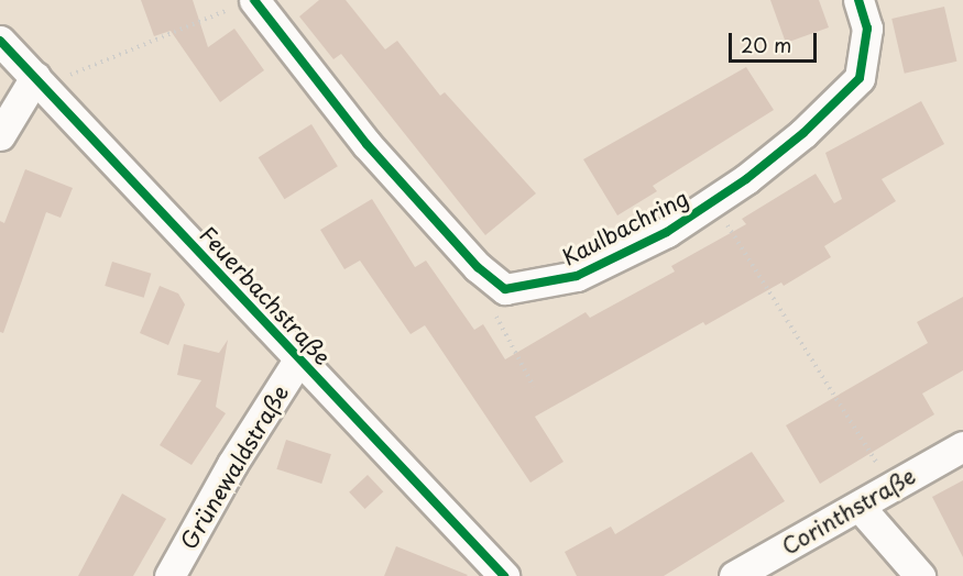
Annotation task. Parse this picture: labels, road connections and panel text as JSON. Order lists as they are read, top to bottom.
{
  "streets": {
    "street": [
      "Kaulbachring",
      "Feuerbachstraße",
      "Grünewaldstraße",
      "Corinthstraße"
    ]
  },
  "crossings": [
    ["Feuerbachstraße", "Grünewaldstraße"]
  ],
  "scale_bar": "20 m"
}
